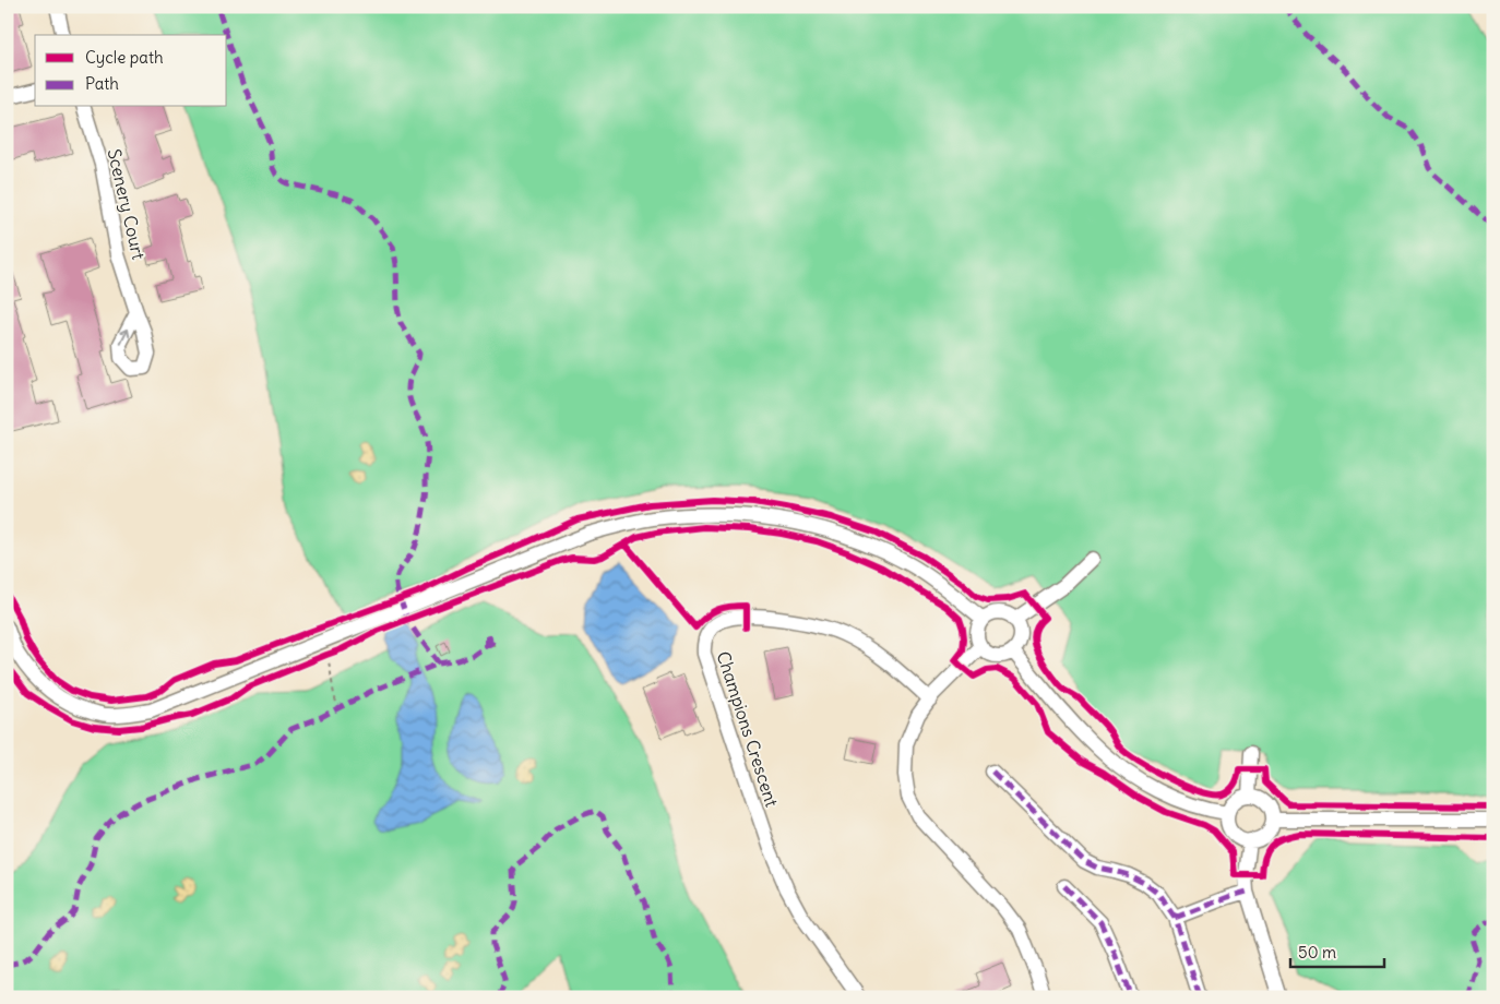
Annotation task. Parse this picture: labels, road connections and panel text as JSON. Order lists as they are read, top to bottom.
{
  "streets": {
    "street": ["Scenery Court", "Champions Crescent"]
  },
  "legend": ["Cycle path", "Path"],
  "scale_bar": "50 m"
}
